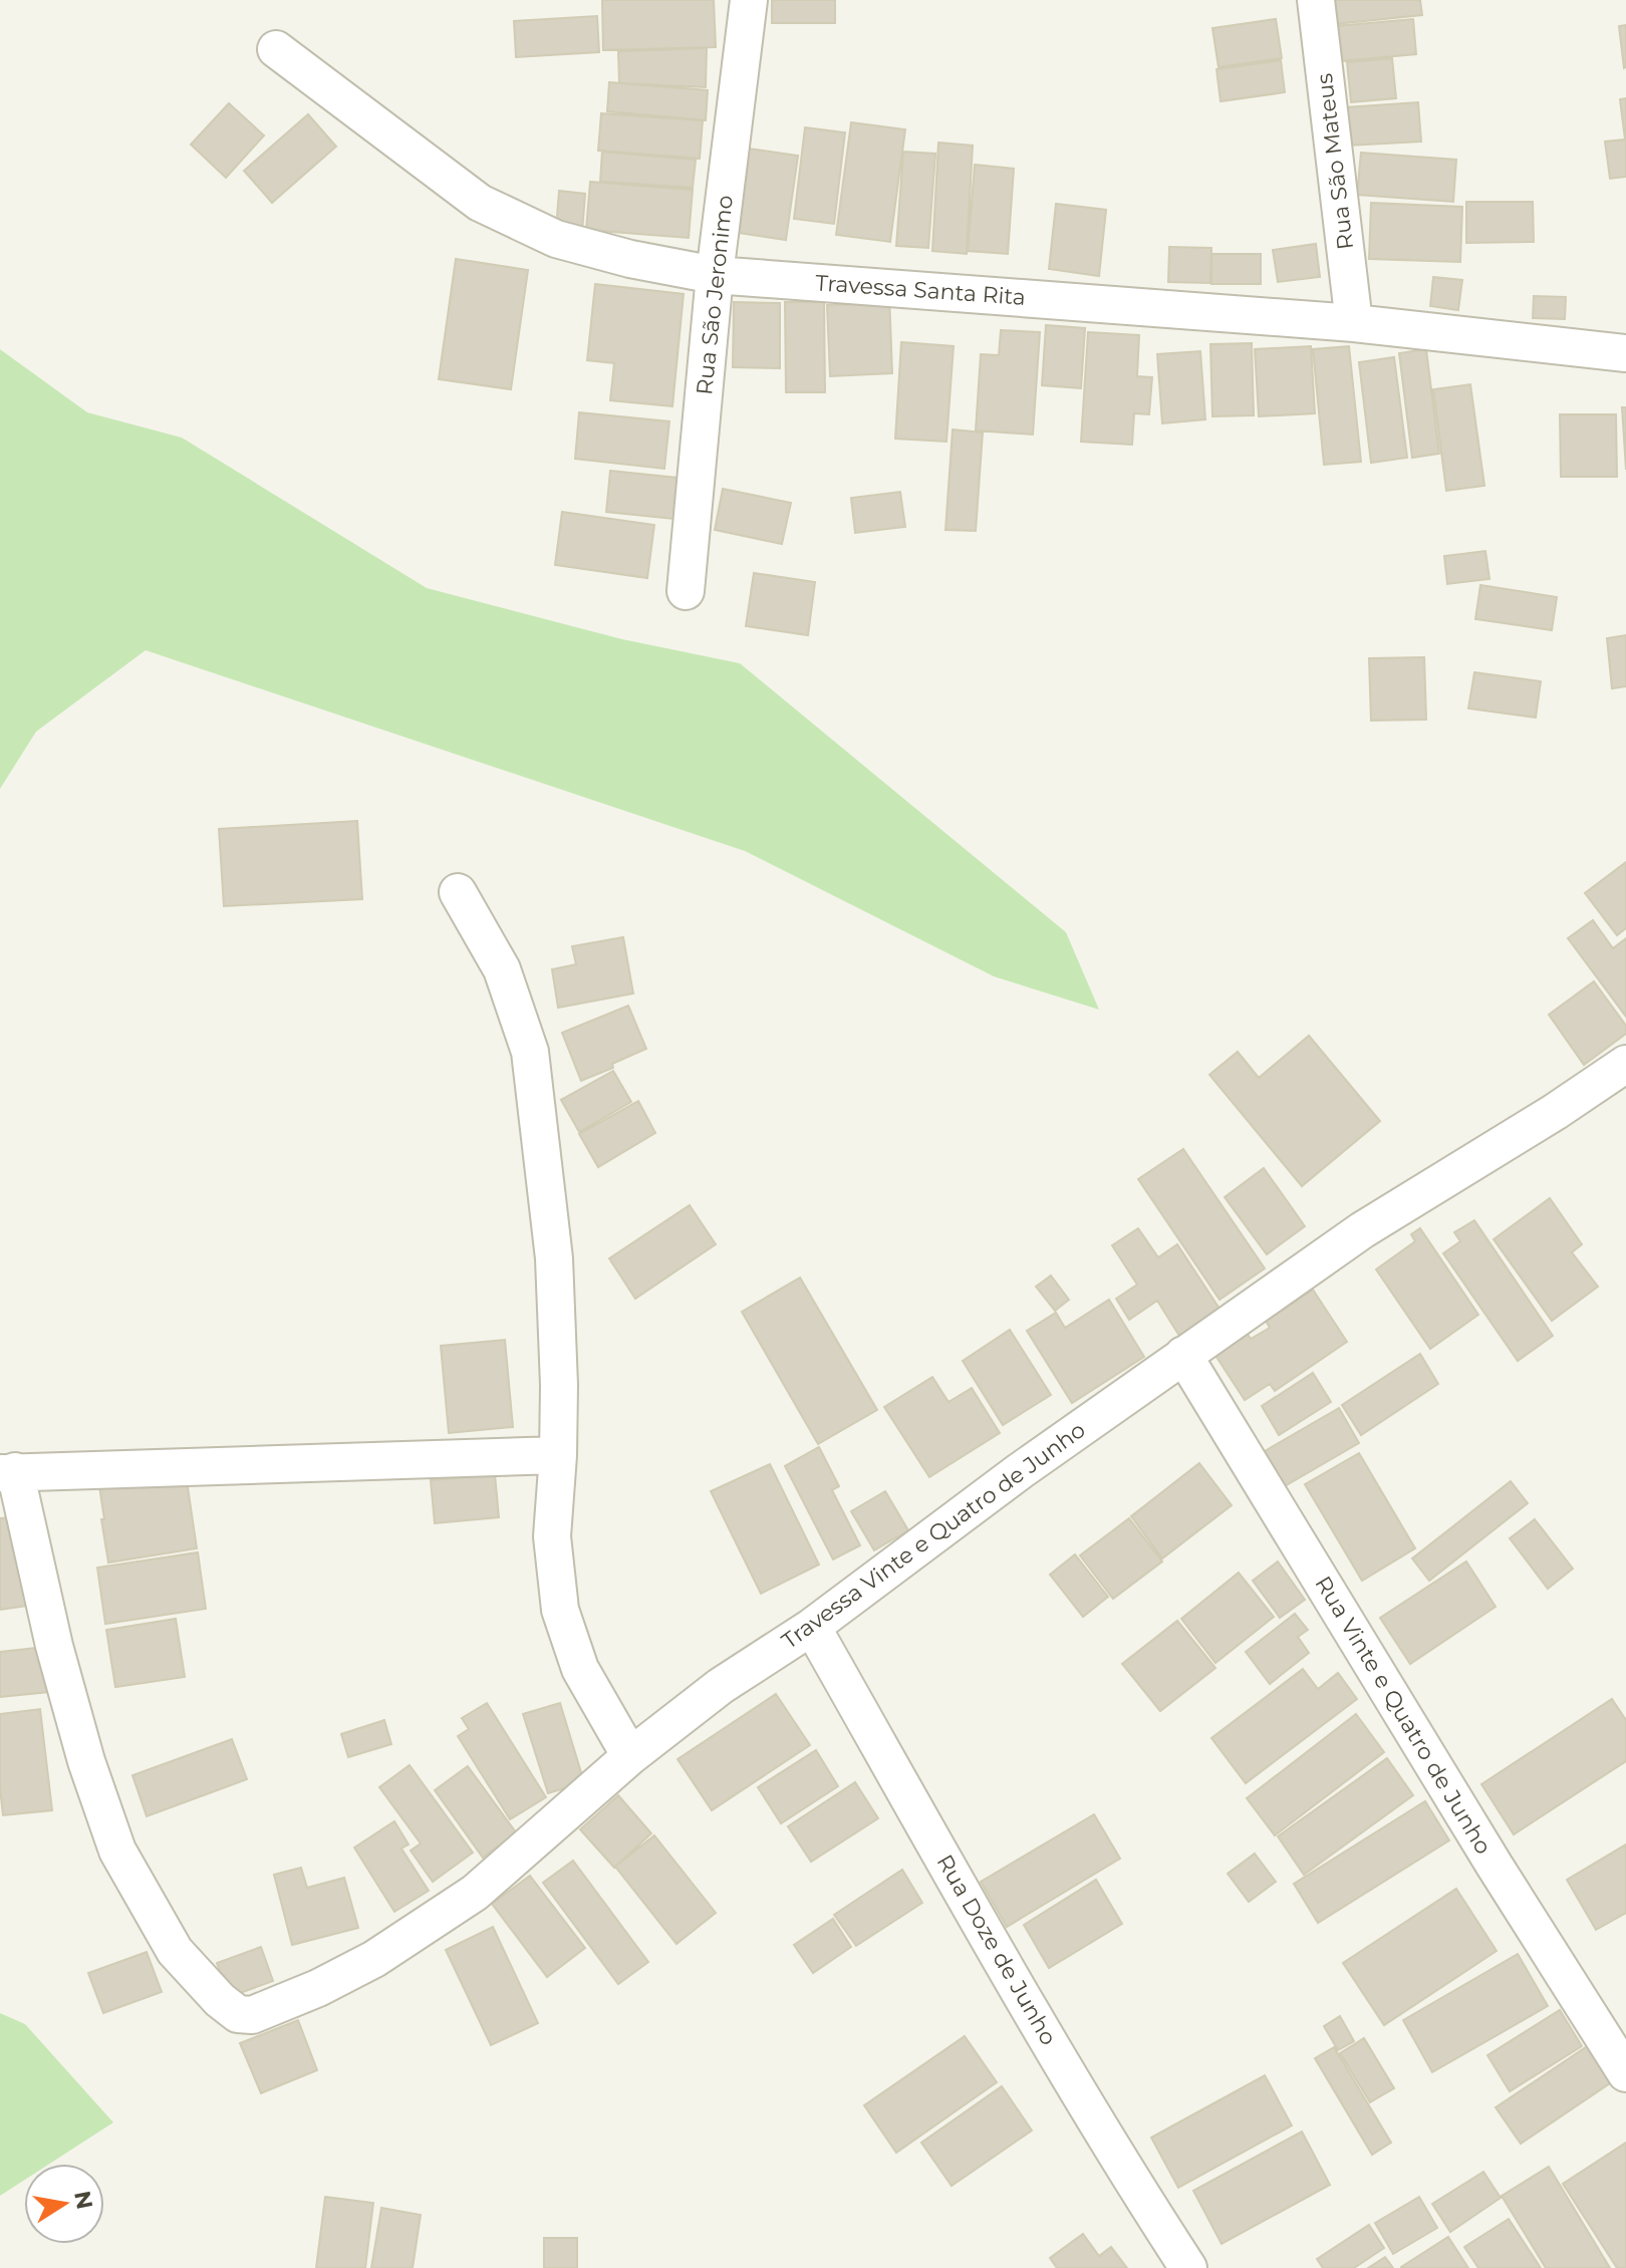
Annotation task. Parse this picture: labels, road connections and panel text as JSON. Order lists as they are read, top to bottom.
{
  "streets": {
    "street": [
      "Rua São Mateus",
      "Travessa Santa Rita",
      "Rua São Jeronimo",
      "Travessa Vinte e Quatro de Junho",
      "Rua Vinte e Quatro de Junho",
      "Rua Doze de Junho"
    ]
  },
  "crossings": [
    ["Rua São Mateus", "Travessa Santa Rita"],
    ["Travessa Santa Rita", "Rua São Jeronimo"],
    ["Travessa Vinte e Quatro de Junho", "Rua Vinte e Quatro de Junho"],
    ["Travessa Vinte e Quatro de Junho", "Rua Doze de Junho"]
  ],
  "north": "right"
}
